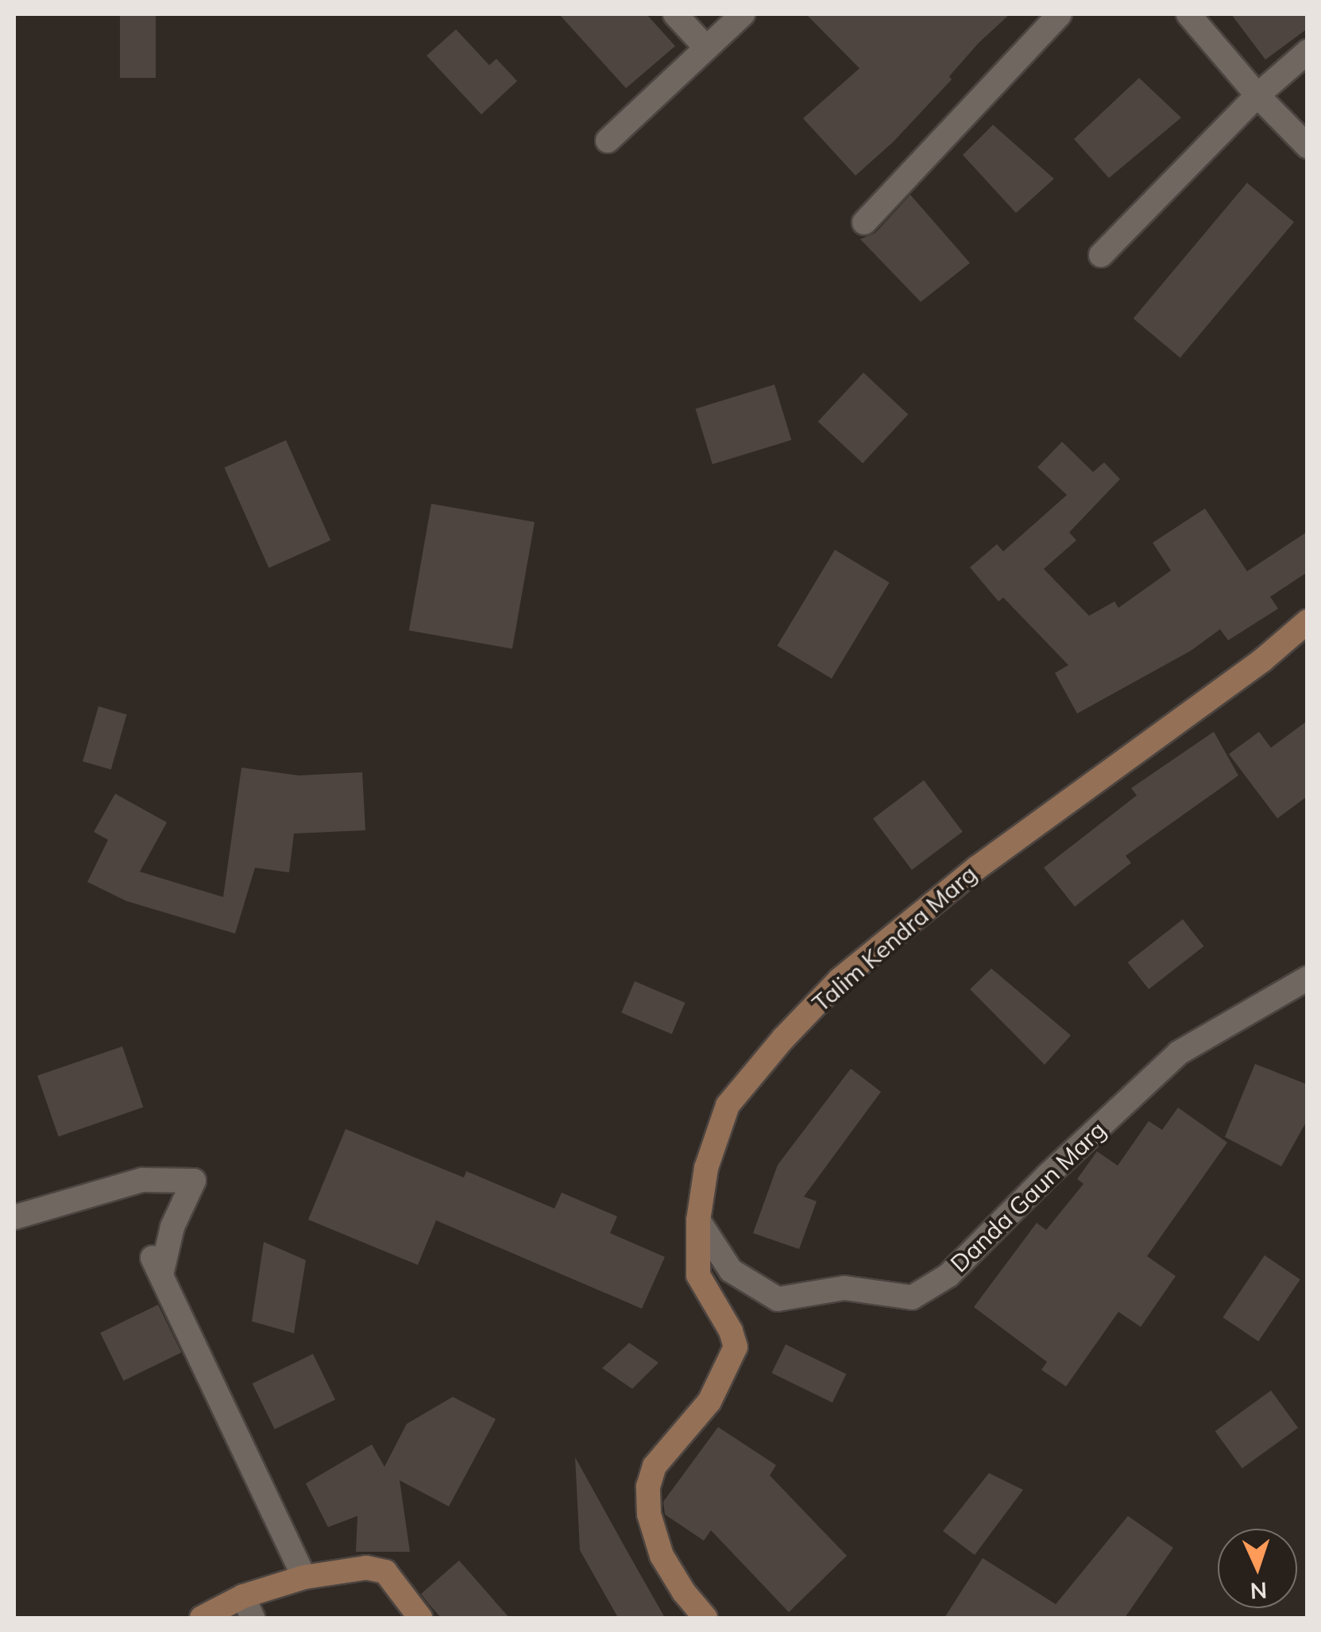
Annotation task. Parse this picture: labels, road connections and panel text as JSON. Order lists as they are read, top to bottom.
{
  "streets": {
    "street": ["Talim Kendra Marg", "Danda Gaun Marg"]
  },
  "crossings": [
    ["Talim Kendra Marg", "Danda Gaun Marg"]
  ],
  "north": "bottom"
}
